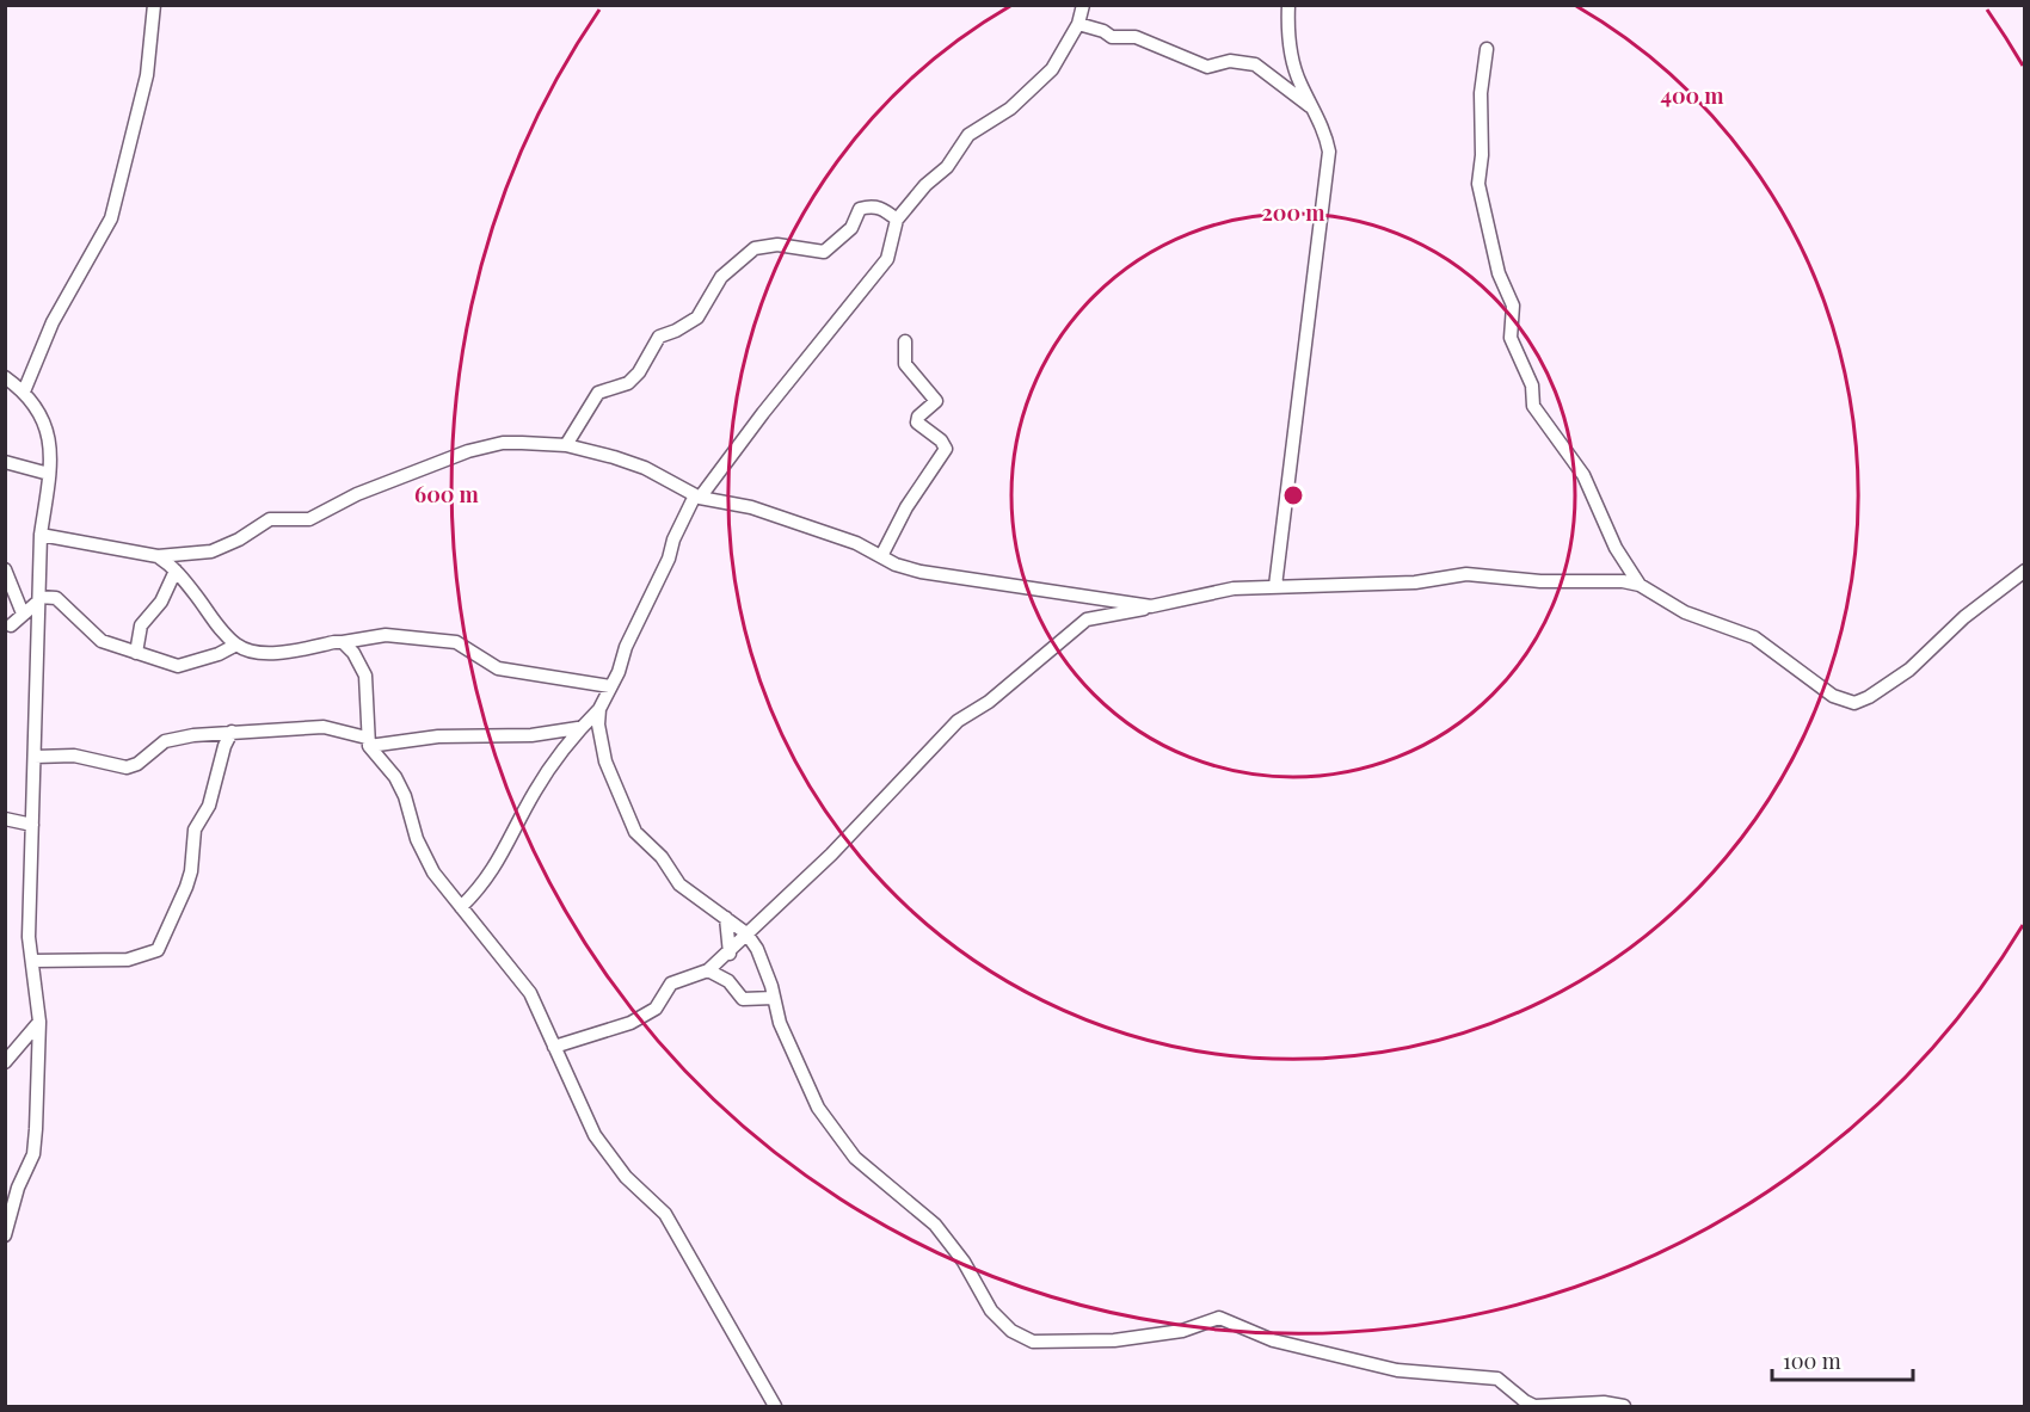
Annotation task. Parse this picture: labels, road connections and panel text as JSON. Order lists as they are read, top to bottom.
{
  "scale_bar": "100 m",
  "rings": ["400 m", "200 m", "600 m"]
}
